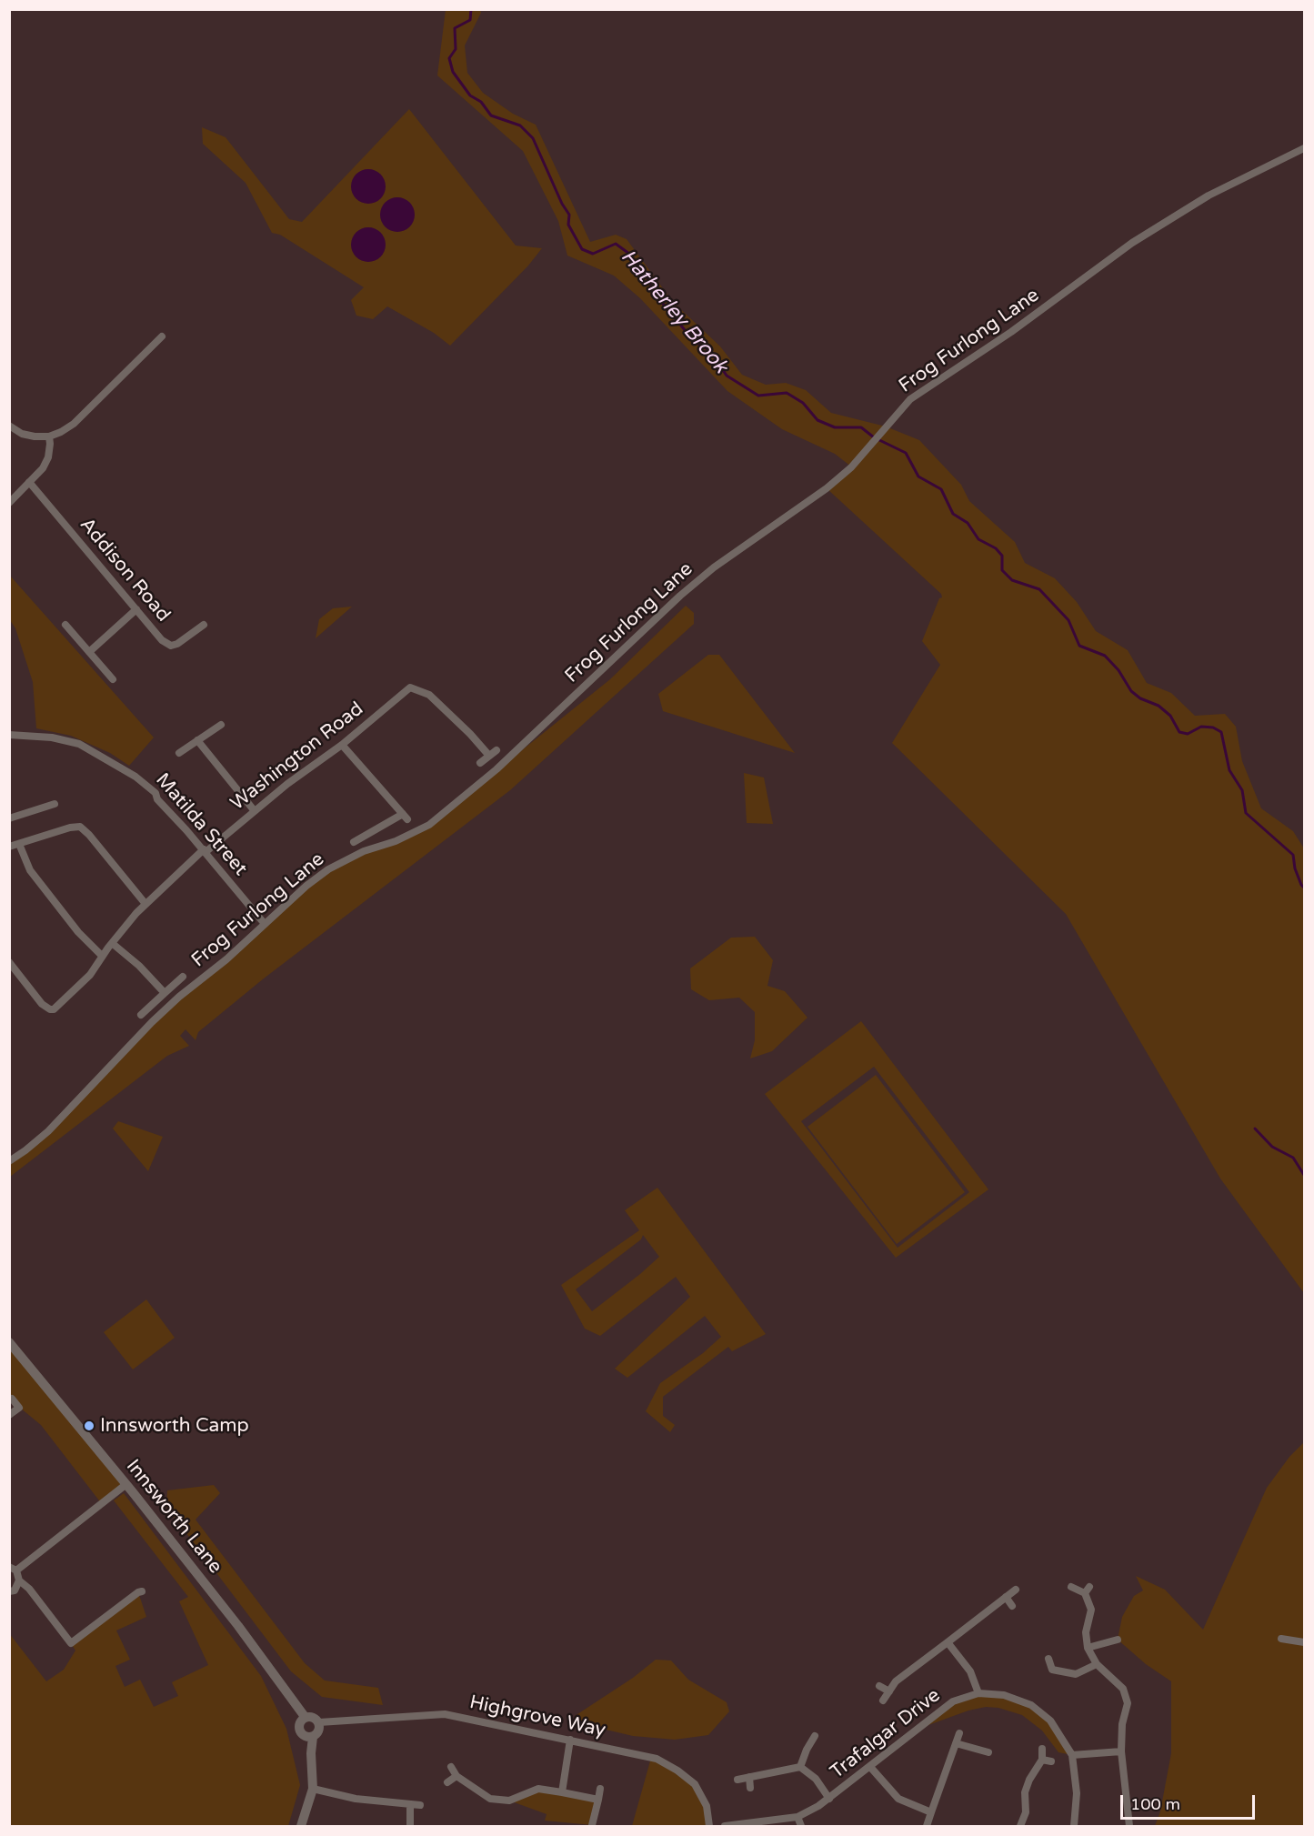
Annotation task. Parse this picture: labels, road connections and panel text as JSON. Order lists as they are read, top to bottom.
{
  "streets": {
    "street": [
      "Frog Furlong Lane",
      "Addison Road",
      "Washington Road",
      "Matilda Street",
      "Innsworth Lane",
      "Highgrove Way",
      "Trafalgar Drive"
    ]
  },
  "crossings": [
    ["Frog Furlong Lane", "Matilda Street"],
    ["Washington Road", "Matilda Street"],
    ["Innsworth Lane", "Highgrove Way"]
  ],
  "water": ["Hatherley Brook"],
  "places": ["Innsworth Camp"],
  "scale_bar": "100 m"
}
